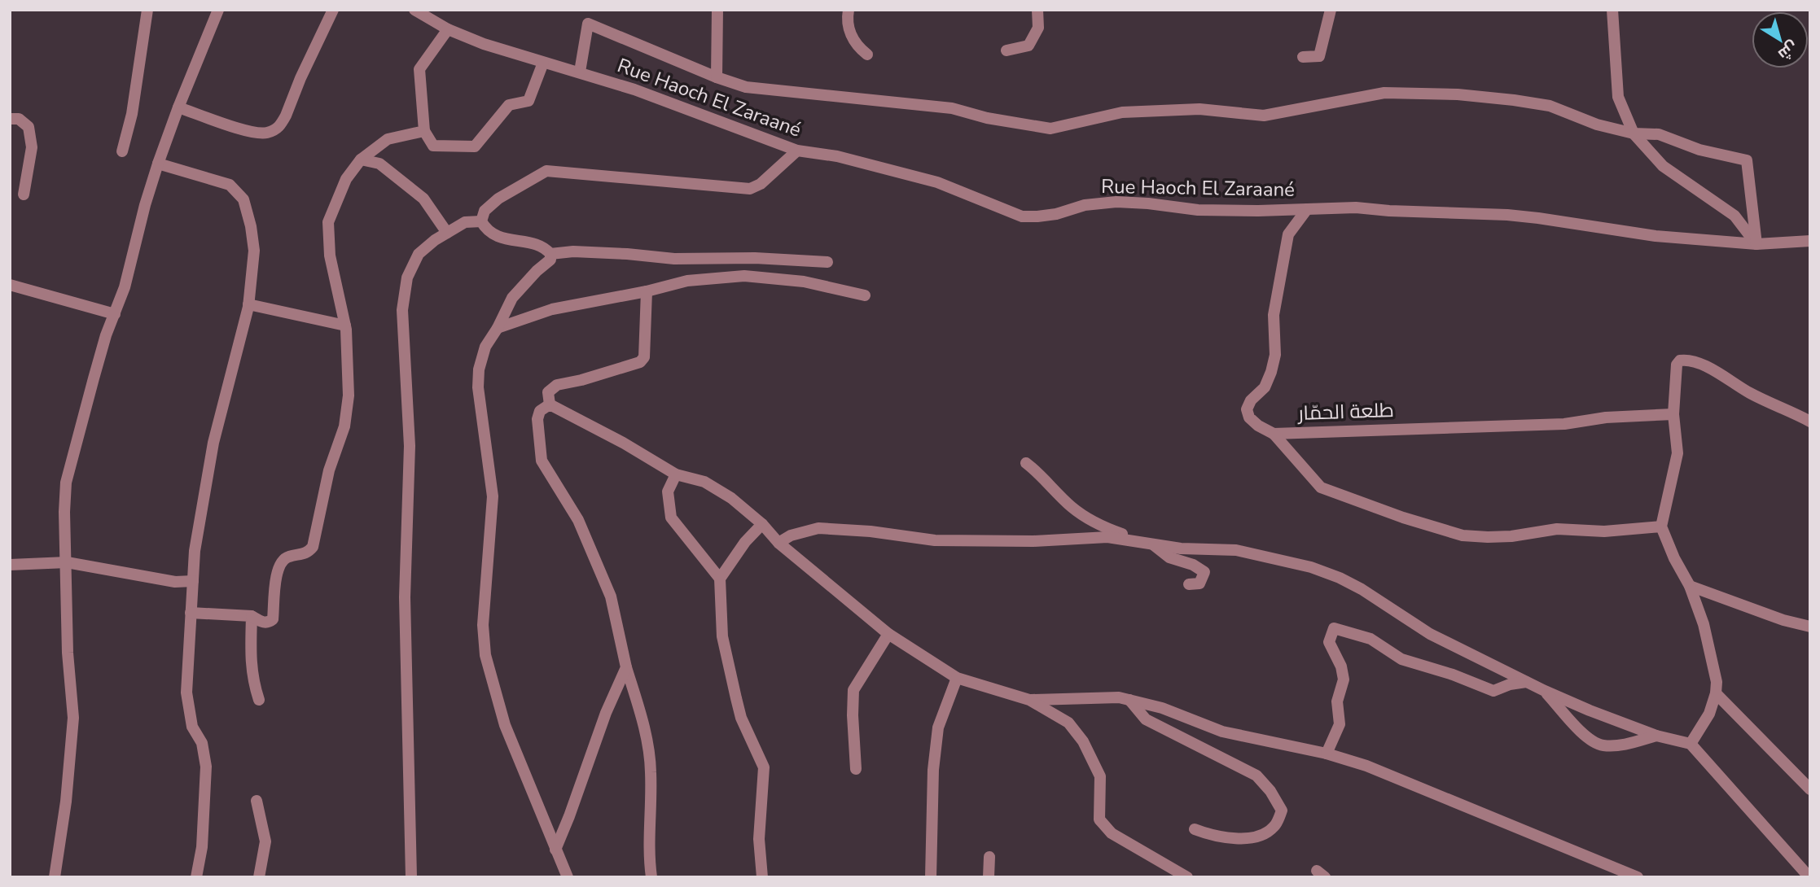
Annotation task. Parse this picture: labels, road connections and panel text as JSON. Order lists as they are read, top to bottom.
{
  "streets": {
    "street": ["Rue Haoch El Zaraané", "طلعة الحمّار"]
  },
  "crossings": [
    ["Rue Haoch El Zaraané", "طلعة الحمّار"]
  ],
  "north": "bottom right"
}
